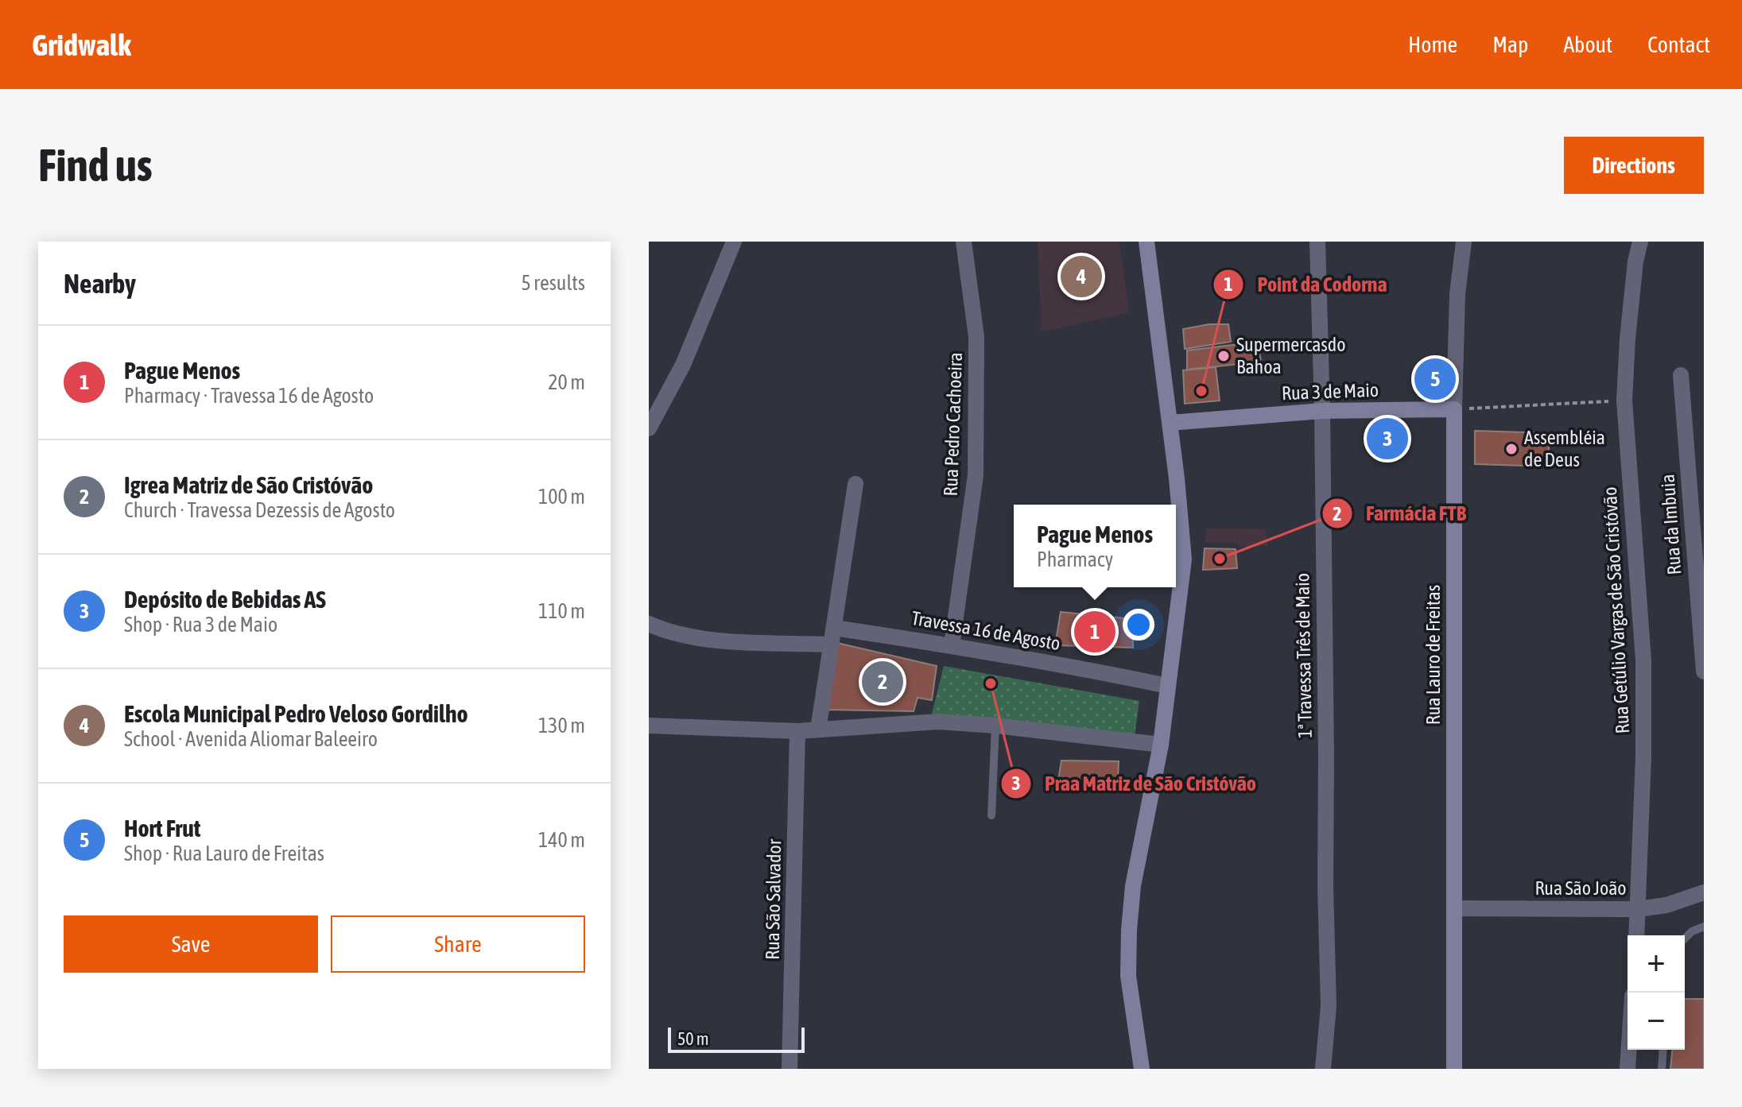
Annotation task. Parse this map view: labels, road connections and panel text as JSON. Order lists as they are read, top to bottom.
{
  "streets": {
    "main road": ["Rua 3 de Maio", "Rua Lauro de Freitas"],
    "street": [
      "Rua Pedro Cachoeira",
      "Rua da Imbuia",
      "Rua Getúlio Vargas de São Cristóvão",
      "Travessa 16 de Agosto",
      "1ª Travessa Três de Maio",
      "Rua São João",
      "Rua São Salvador"
    ]
  },
  "crossings": [
    ["Rua 3 de Maio", "Rua Lauro de Freitas"],
    ["Rua 3 de Maio", "1ª Travessa Três de Maio"],
    ["Rua Pedro Cachoeira", "Travessa 16 de Agosto"],
    ["Rua Getúlio Vargas de São Cristóvão", "Rua São João"],
    ["Rua Lauro de Freitas", "Rua São João"]
  ],
  "places": [
    "Supermercasdo Bahoa",
    "Point da Codorna",
    "Assembléia de Deus",
    "Farmácia FTB",
    "Praa Matriz de São Cristóvão"
  ],
  "scale_bar": "50 m",
  "page": {
    "header": "Gridwalk",
    "nav": [
      "Home",
      "Map",
      "About",
      "Contact"
    ],
    "buttons": [
      "Directions",
      ["Save", "Share"]
    ],
    "title": "Find us",
    "heading": ["Nearby", "5 results"],
    "pins": [
      "4",
      "5",
      "3",
      "1",
      "2"
    ],
    "list": [
      {
        "mark": "1",
        "name": "Pague Menos",
        "note": "Pharmacy · Travessa 16 de Agosto",
        "value": "20 m"
      },
      {
        "mark": "2",
        "name": "Igrea Matriz de São Cristóvão",
        "note": "Church · Travessa Dezessis de Agosto",
        "value": "100 m"
      },
      {
        "mark": "3",
        "name": "Depósito de Bebidas AS",
        "note": "Shop · Rua 3 de Maio",
        "value": "110 m"
      },
      {
        "mark": "4",
        "name": "Escola Municipal Pedro Veloso Gordilho",
        "note": "School · Avenida Aliomar Baleeiro",
        "value": "130 m"
      },
      {
        "mark": "5",
        "name": "Hort Frut",
        "note": "Shop · Rua Lauro de Freitas",
        "value": "140 m"
      }
    ],
    "popup": ["Pague Menos", "Pharmacy"],
    "map_buttons": ["+", "−"],
    "scale": "50 m"
  }
}
